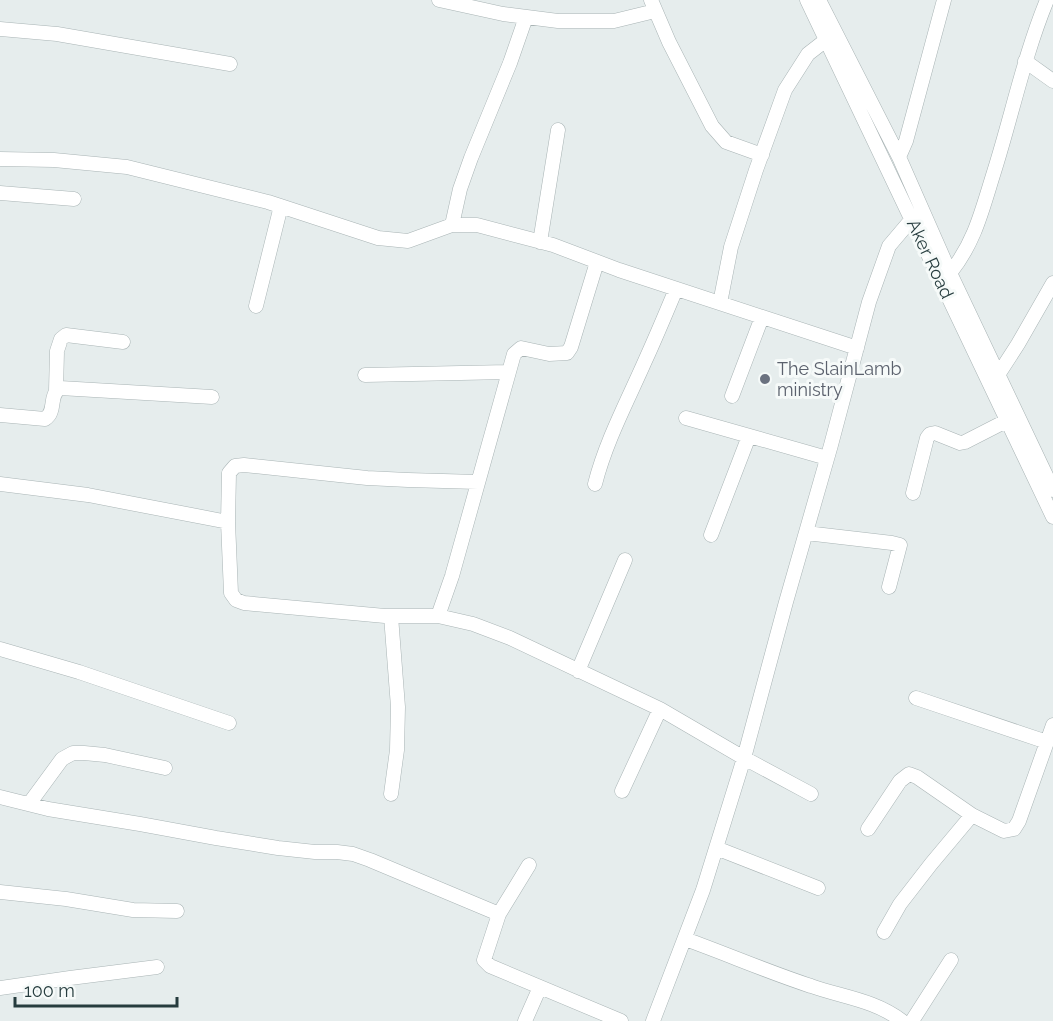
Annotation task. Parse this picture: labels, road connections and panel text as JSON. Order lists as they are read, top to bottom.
{
  "streets": {
    "street": ["Aker Road"]
  },
  "places": ["The SlainLamb ministry"],
  "scale_bar": "100 m"
}
